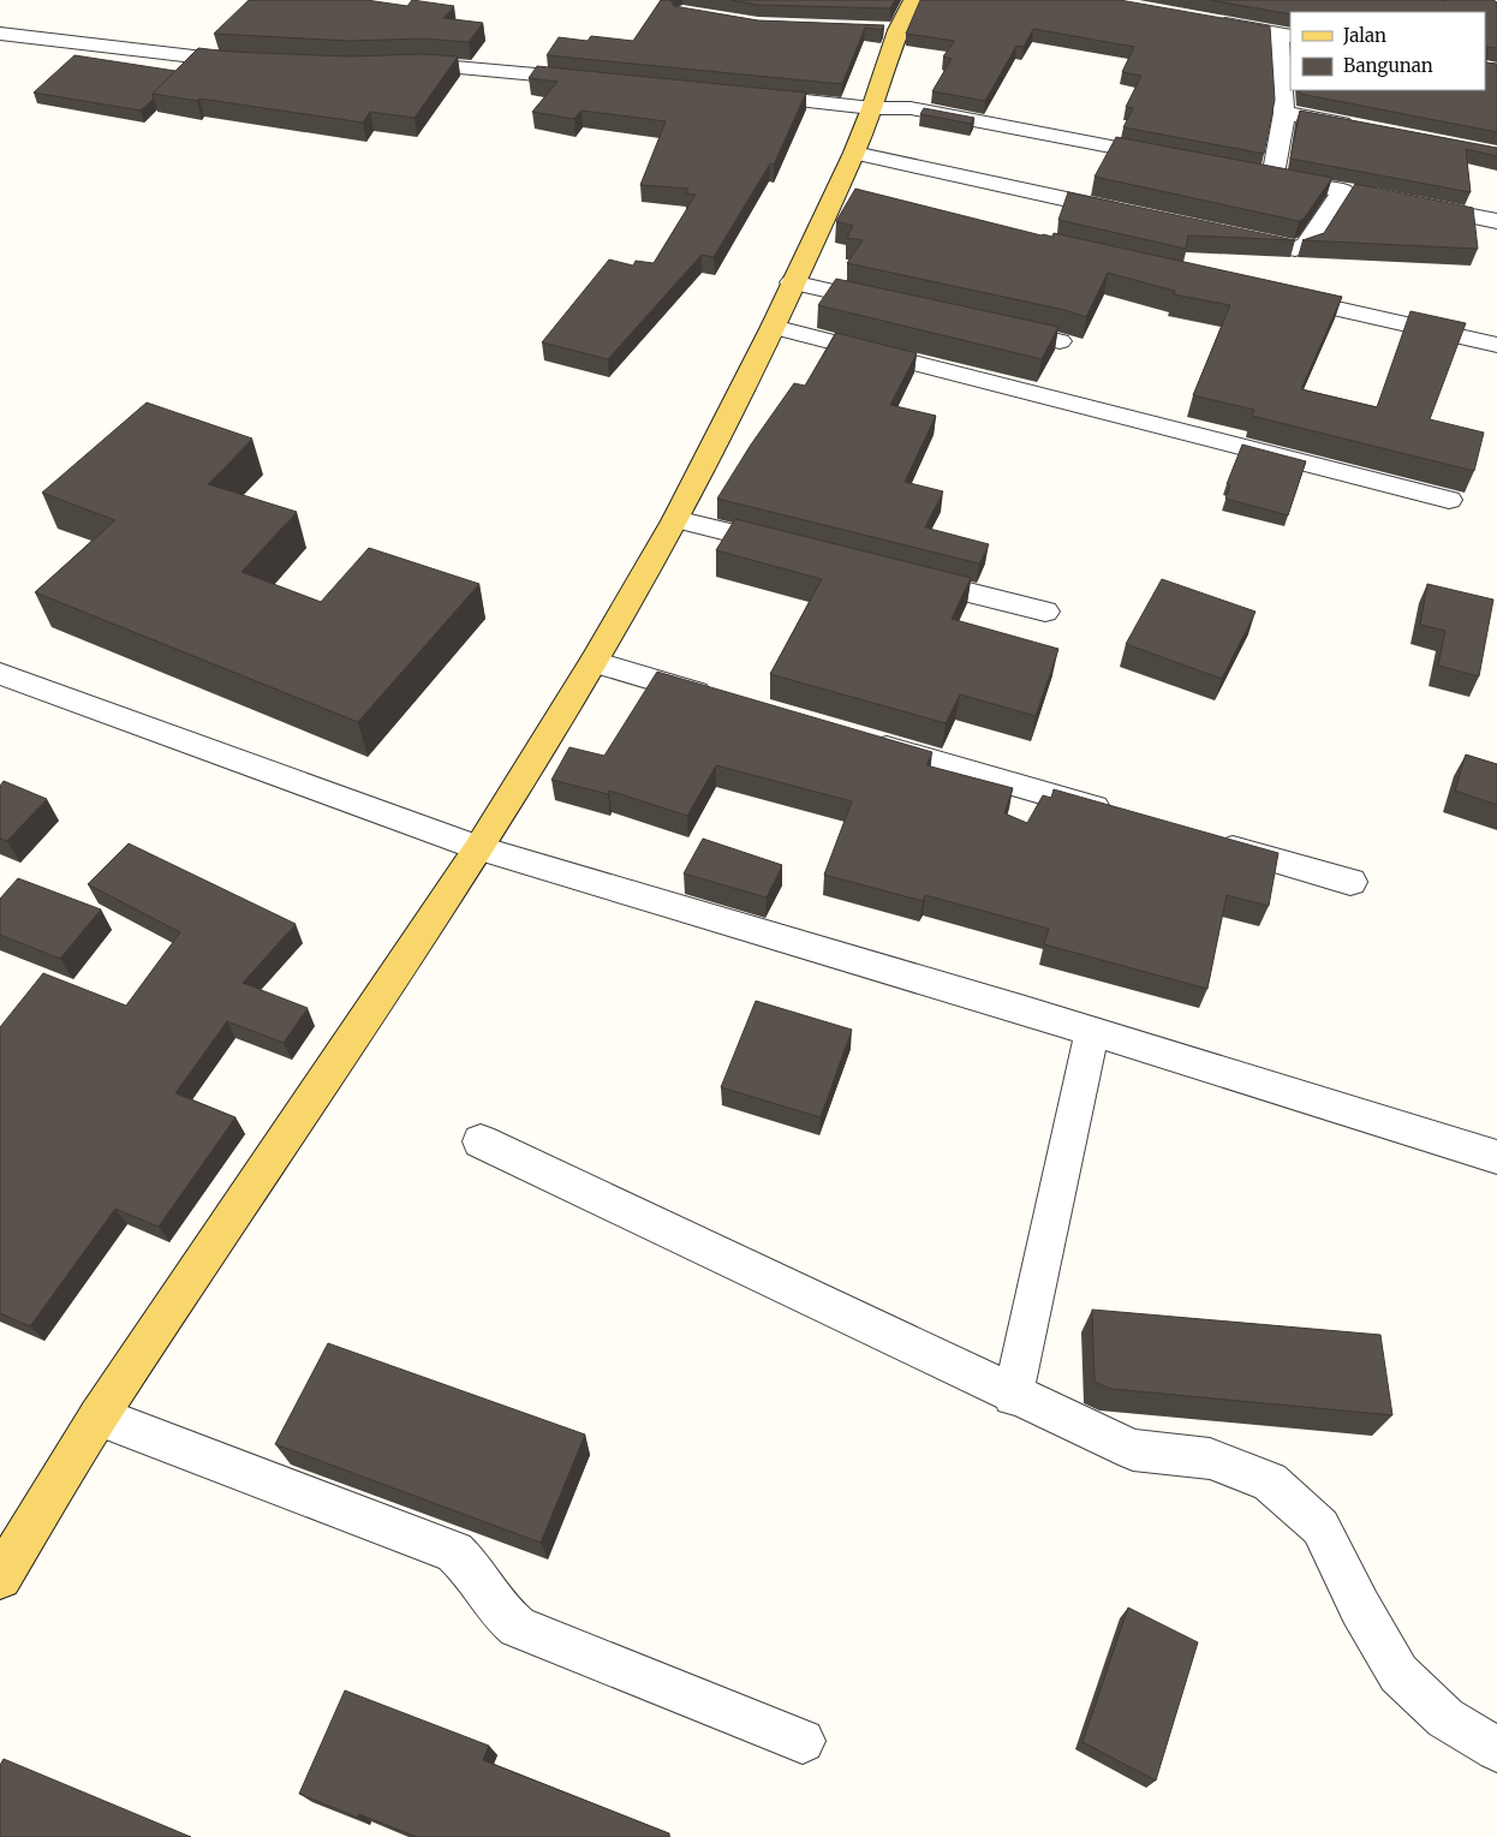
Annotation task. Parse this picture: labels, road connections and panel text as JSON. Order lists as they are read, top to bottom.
{
  "legend": ["Jalan", "Bangunan"]
}
